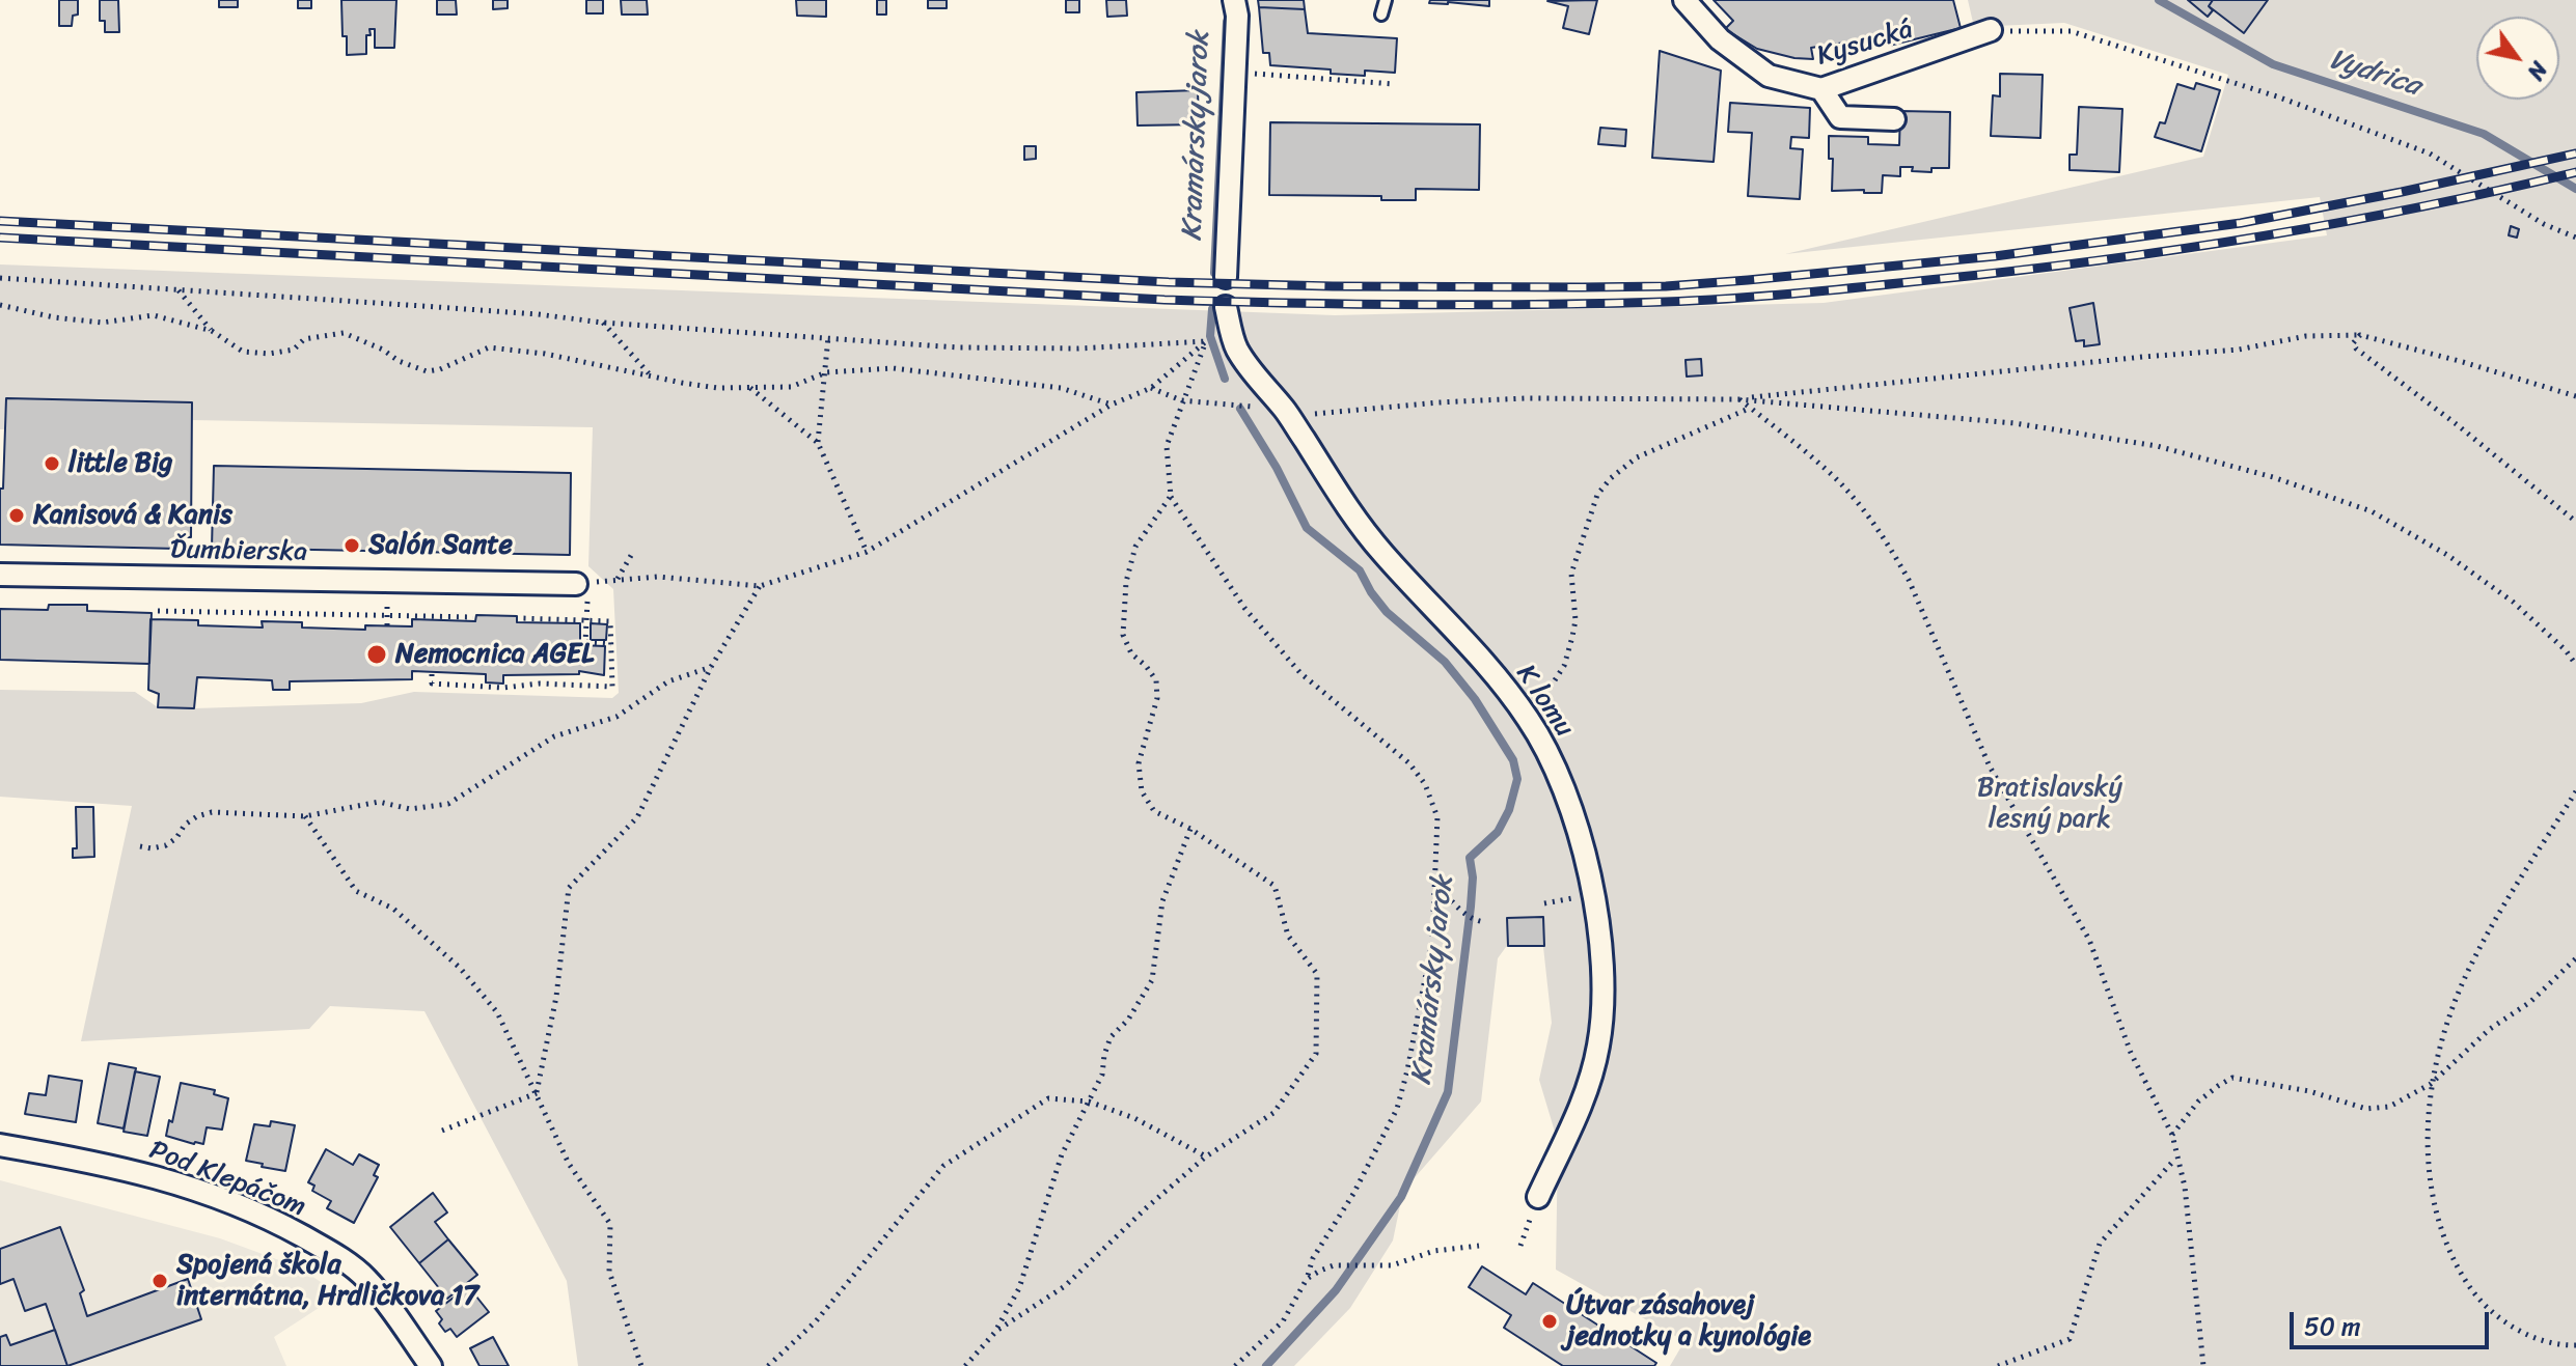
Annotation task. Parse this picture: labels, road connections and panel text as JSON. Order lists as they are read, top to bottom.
{
  "streets": {
    "street": [
      "Kysucká",
      "Ďumbierska",
      "K lomu",
      "Pod Klepáčom"
    ]
  },
  "water": ["Vydrica", "Kramársky jarok"],
  "parks": ["Bratislavský lesný park"],
  "places": [
    "little Big",
    "Kanisová & Kanis",
    "Salón Sante",
    "Nemocnica AGEL",
    "Spojená škola internátna, Hrdličkova 17",
    "Útvar zásahovej jednotky a kynológie"
  ],
  "scale_bar": "50 m",
  "north": "bottom right"
}
